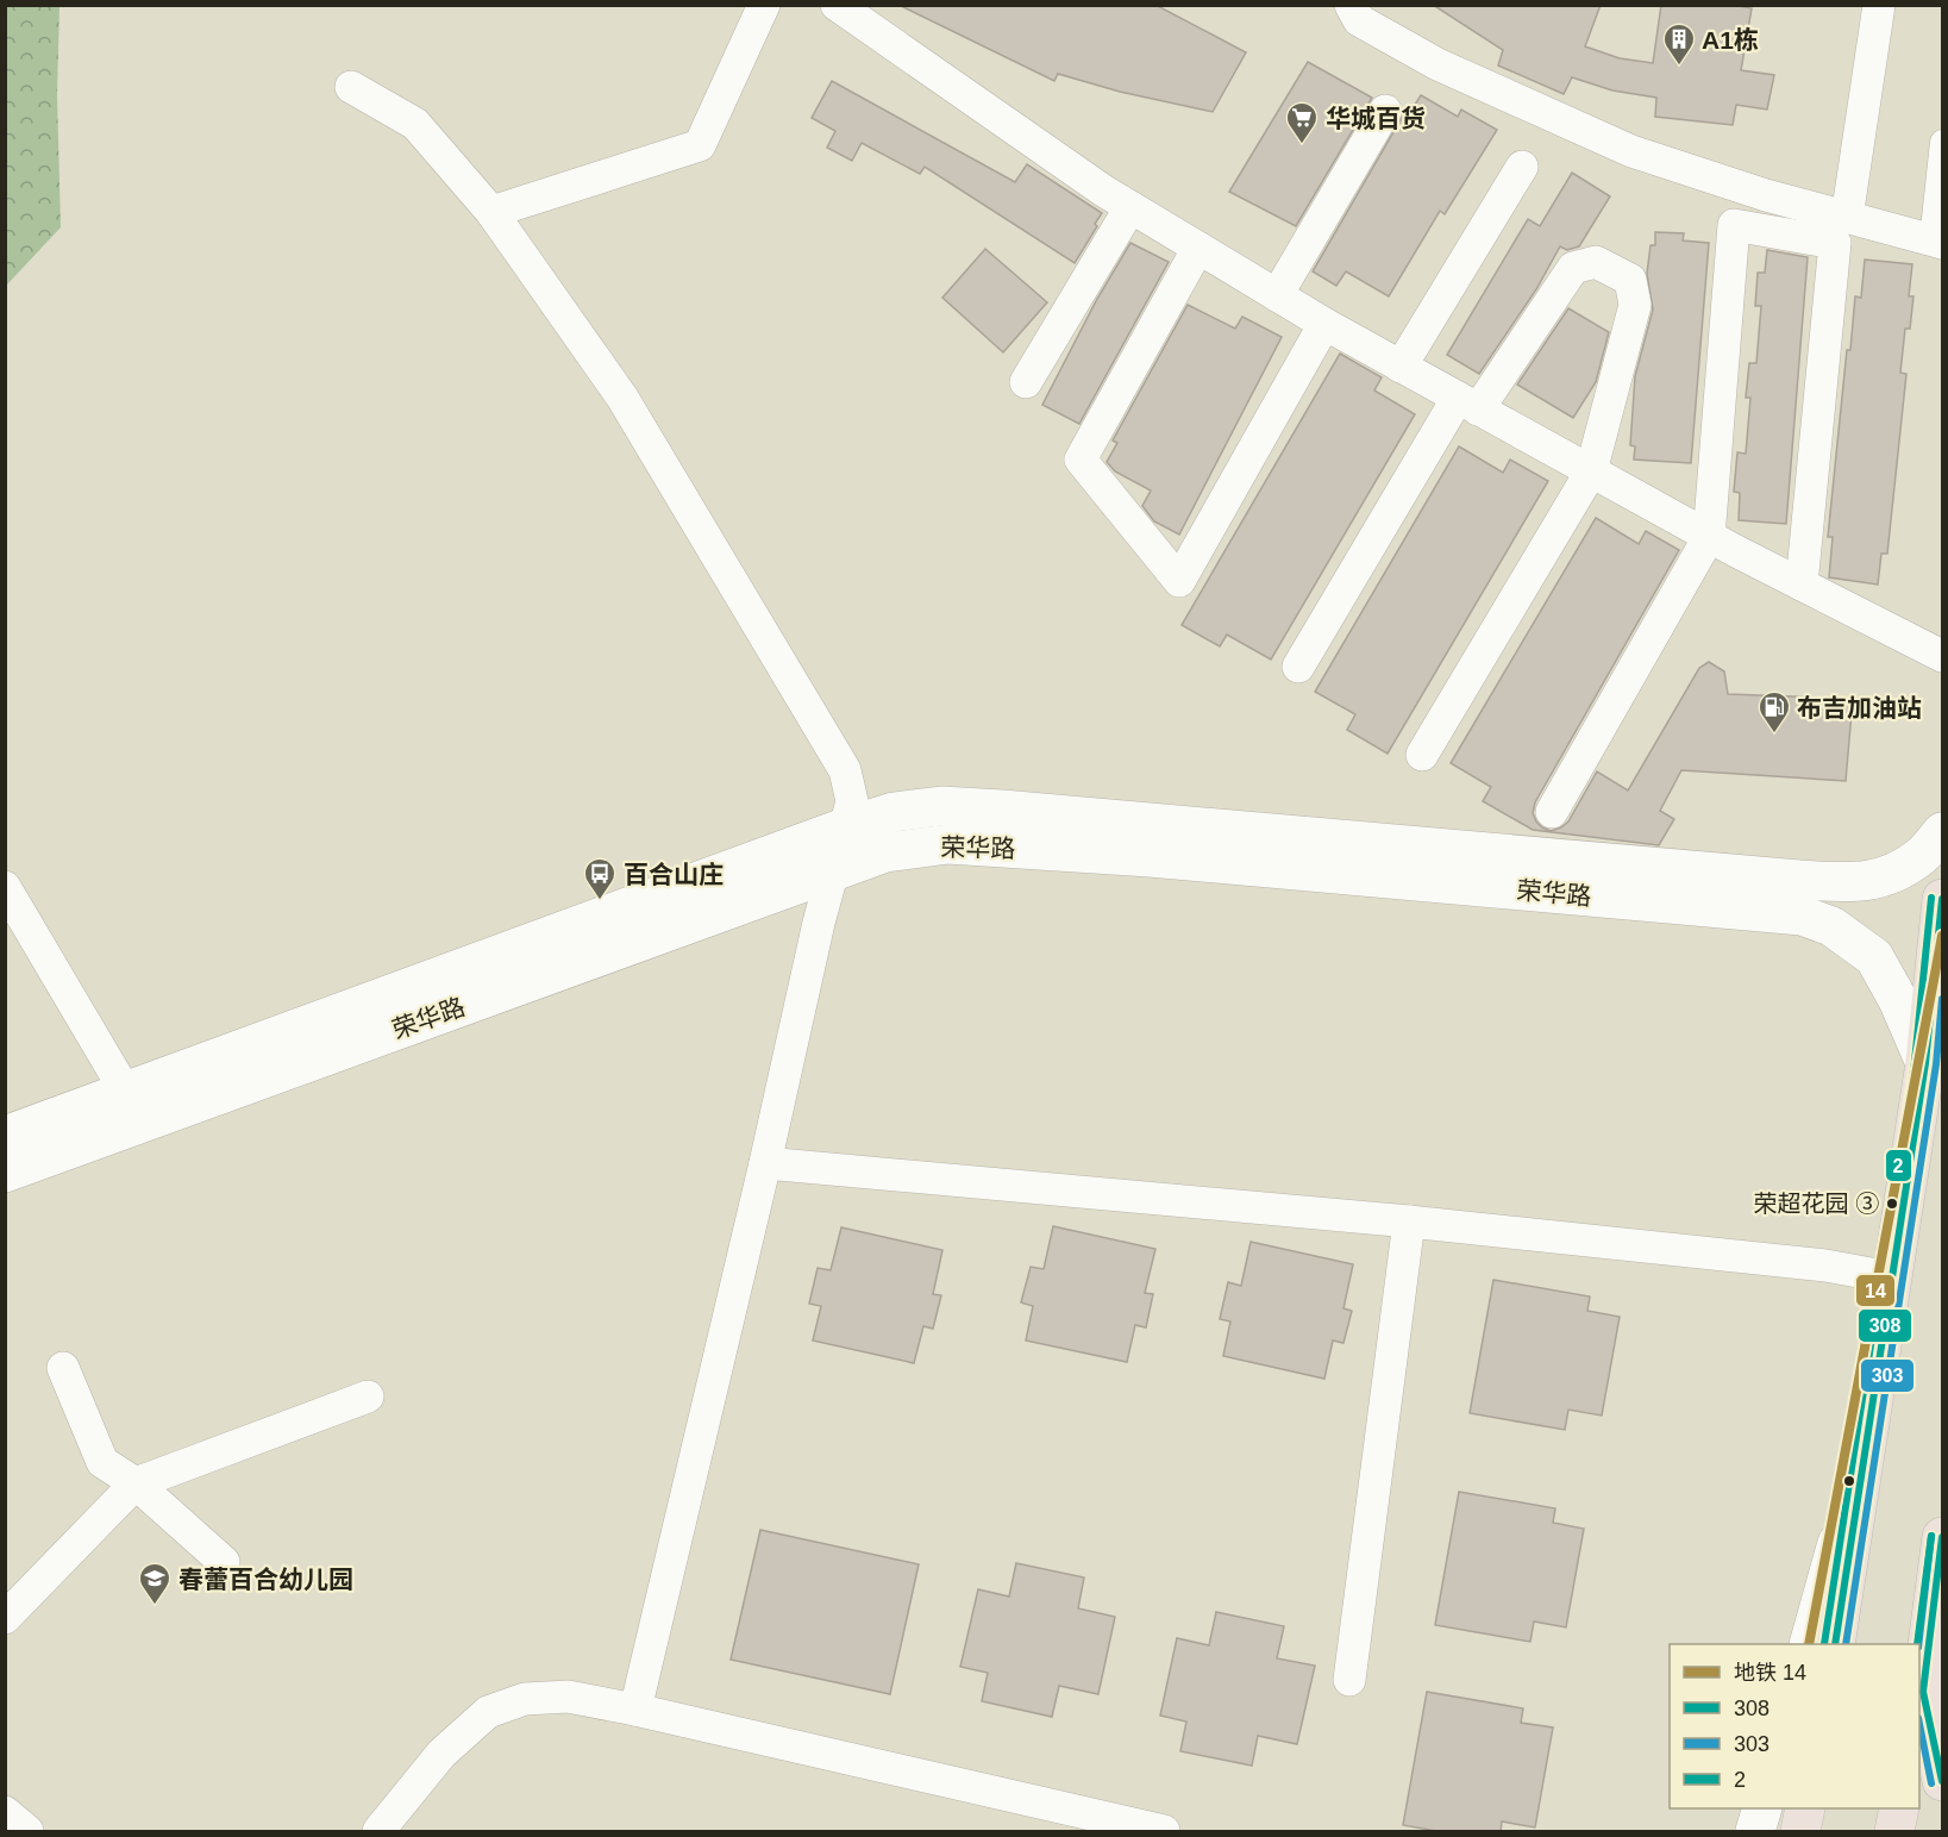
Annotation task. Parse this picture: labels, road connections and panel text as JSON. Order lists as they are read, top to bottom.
{
  "streets": {
    "street": ["荣华路"]
  },
  "places": {
    "building": ["A1栋"],
    "supermarket": ["华城百货"],
    "fuel station": ["布吉加油站"],
    "bus stop": ["百合山庄"],
    "other": ["荣超花园 ③"],
    "school or university": ["春蕾百合幼儿园"]
  },
  "lines": [
    "transit line 2",
    "transit line 308",
    "metro line 14",
    "transit line 303"
  ],
  "legend": [
    "地铁 14",
    "308",
    "303",
    "2"
  ]
}
